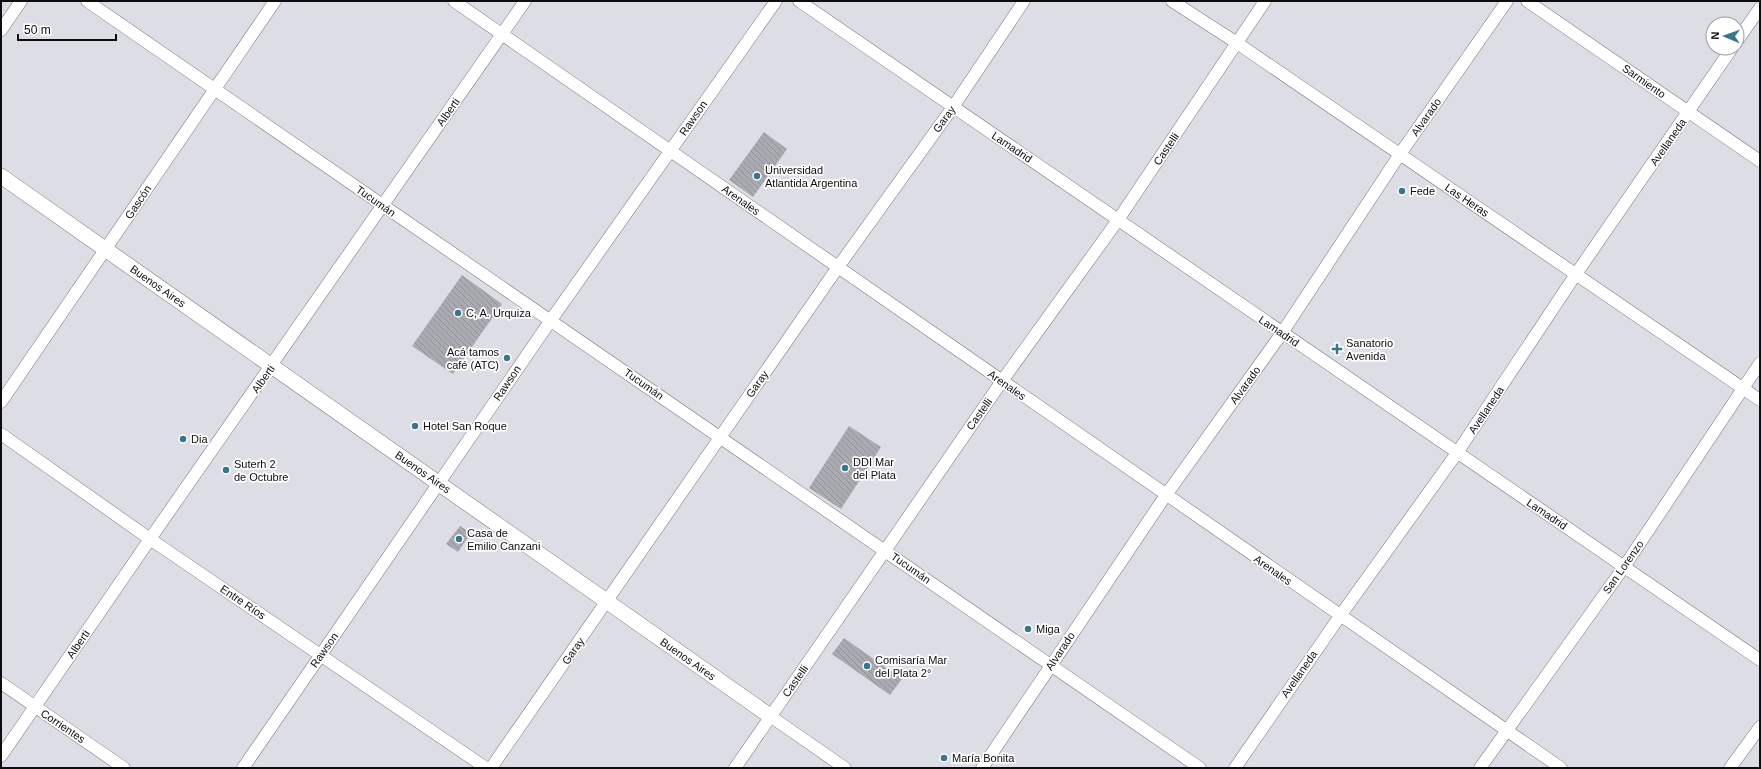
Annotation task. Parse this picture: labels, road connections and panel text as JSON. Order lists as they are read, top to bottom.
{
  "streets": {
    "street": [
      "Sarmiento",
      "Alberti",
      "Alvarado",
      "Rawson",
      "Garay",
      "Avellaneda",
      "Lamadrid",
      "Castelli",
      "Arenales",
      "Las Heras",
      "Tucumán",
      "Gascón",
      "Buenos Aires",
      "San Lorenzo",
      "Entre Ríos",
      "Corrientes"
    ]
  },
  "crossings": [
    ["Sarmiento", "Avellaneda"],
    ["Alberti", "Arenales"],
    ["Alberti", "Tucumán"],
    ["Alberti", "Buenos Aires"],
    ["Alberti", "Entre Ríos"],
    ["Alberti", "Corrientes"],
    ["Alvarado", "Lamadrid"],
    ["Alvarado", "Arenales"],
    ["Alvarado", "Las Heras"],
    ["Alvarado", "Tucumán"],
    ["Rawson", "Arenales"],
    ["Rawson", "Tucumán"],
    ["Rawson", "Buenos Aires"],
    ["Rawson", "Entre Ríos"],
    ["Garay", "Lamadrid"],
    ["Garay", "Arenales"],
    ["Garay", "Tucumán"],
    ["Garay", "Buenos Aires"],
    ["Avellaneda", "Lamadrid"],
    ["Avellaneda", "Arenales"],
    ["Avellaneda", "Las Heras"],
    ["Lamadrid", "Castelli"],
    ["Lamadrid", "San Lorenzo"],
    ["Castelli", "Arenales"],
    ["Castelli", "Las Heras"],
    ["Castelli", "Tucumán"],
    ["Castelli", "Buenos Aires"],
    ["Arenales", "San Lorenzo"],
    ["Las Heras", "San Lorenzo"],
    ["Tucumán", "Gascón"],
    ["Gascón", "Buenos Aires"]
  ],
  "places": {
    "other": [
      "Universidad Atlantida Argentina",
      "Fede",
      "C, A. Urquiza",
      "Acá tamos café (ATC)",
      "Hotel San Roque",
      "Dia",
      "DDI Mar del Plata",
      "Suterh 2 de Octubre",
      "Casa de Emilio Canzani",
      "Miga",
      "Comisaría Mar del Plata 2°",
      "María Bonita"
    ],
    "health": ["Sanatorio Avenida"]
  },
  "scale_bar": "50 m",
  "north": "left"
}
